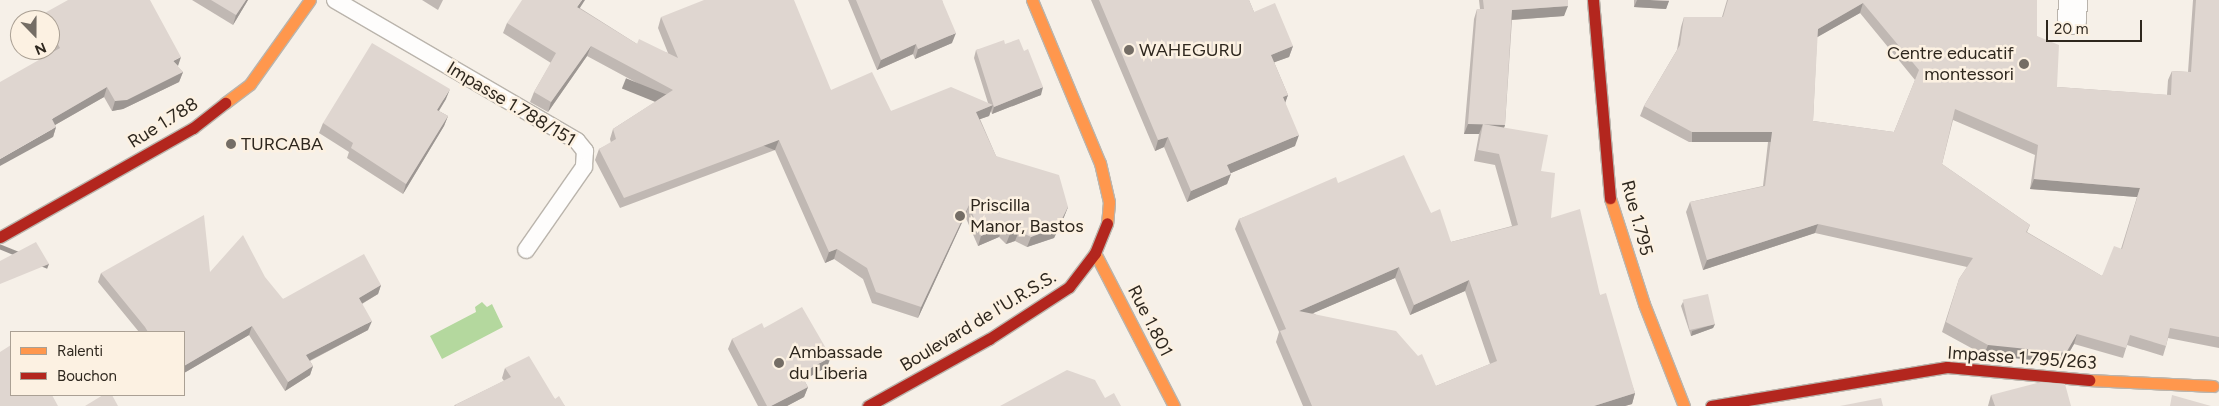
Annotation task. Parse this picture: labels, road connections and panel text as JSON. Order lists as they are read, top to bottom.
{
  "streets": {
    "street": [
      "Rue 1.788",
      "Rue 1.795",
      "Boulevard de l'U.R.S.S.",
      "Rue 1.801",
      "Impasse 1.795/263"
    ],
    "lane": ["Impasse 1.788/151"]
  },
  "crossings": [
    ["Boulevard de l'U.R.S.S.", "Rue 1.801"]
  ],
  "places": [
    "WAHEGURU",
    "Centre educatif montessori",
    "TURCABA",
    "Priscilla Manor, Bastos",
    "Ambassade du Liberia"
  ],
  "legend": ["Ralenti", "Bouchon"],
  "scale_bar": "20 m",
  "north": "bottom"
}
